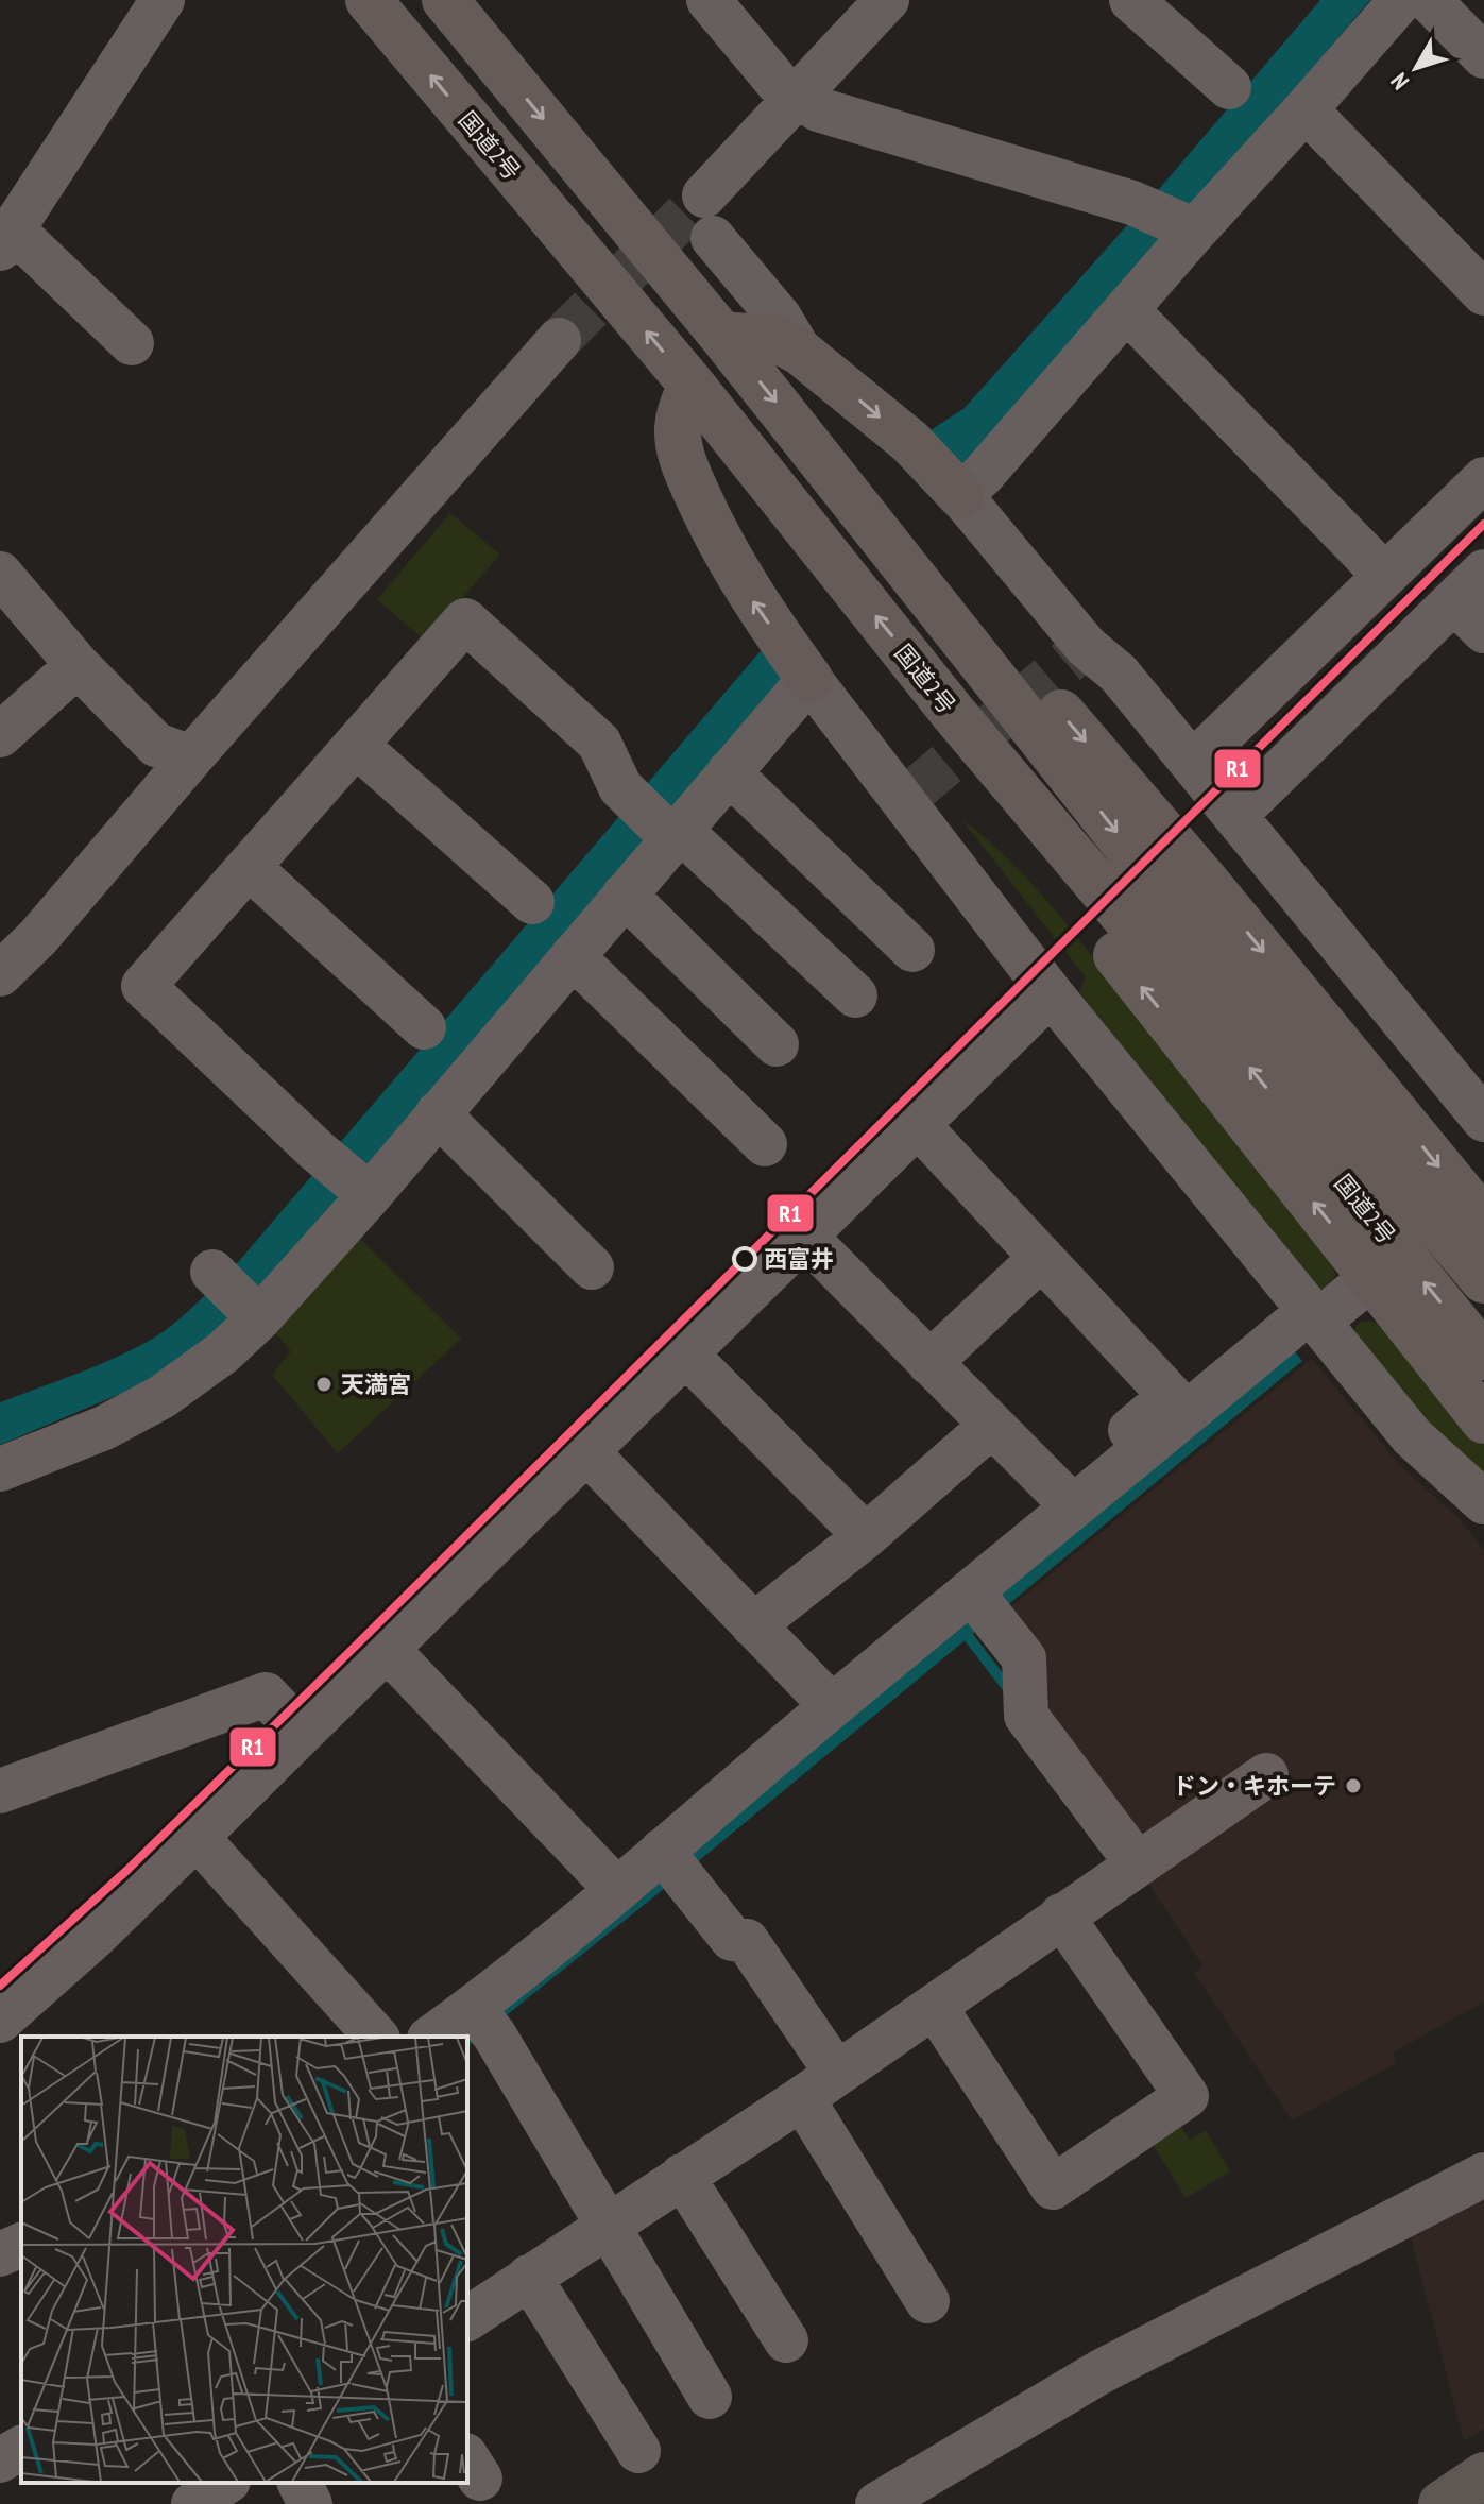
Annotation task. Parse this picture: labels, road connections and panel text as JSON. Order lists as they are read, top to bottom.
{
  "streets": {
    "highway": ["国道2号"]
  },
  "places": ["西富井", "天満宮", "ドン・キホーテ"],
  "lines": ["transit line R1"],
  "north": "bottom left"
}
